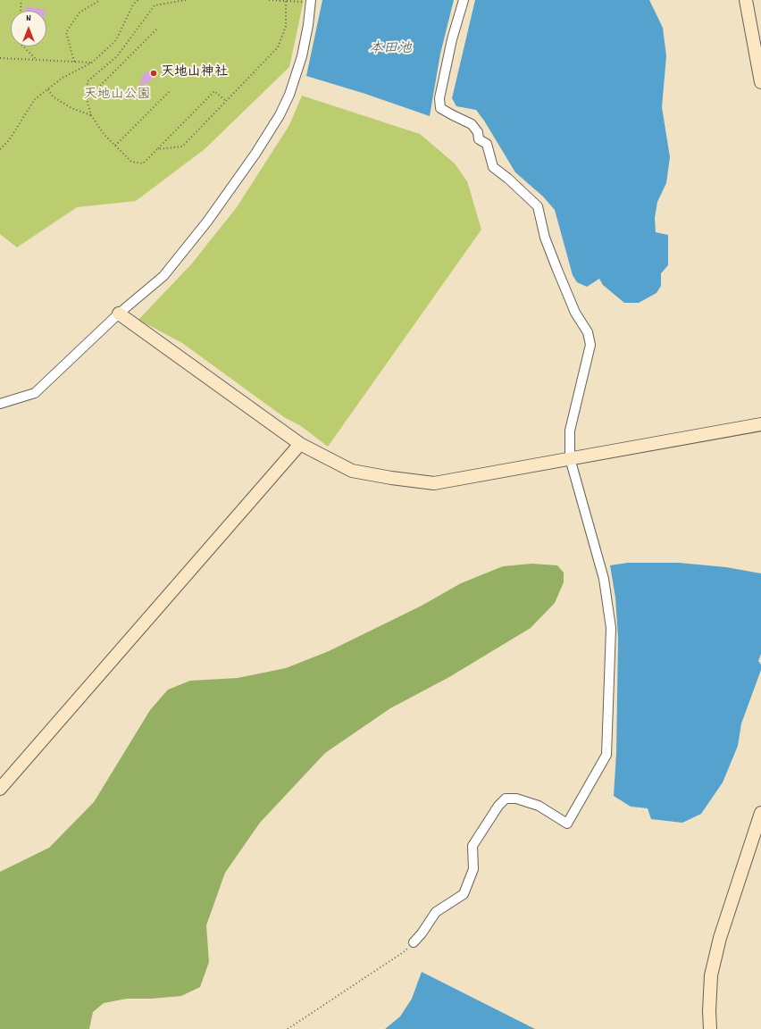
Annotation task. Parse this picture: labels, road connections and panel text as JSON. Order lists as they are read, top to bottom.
{
  "water": ["本田池"],
  "parks": ["天地山公園"],
  "places": ["天地山神社"],
  "north": "top"
}
